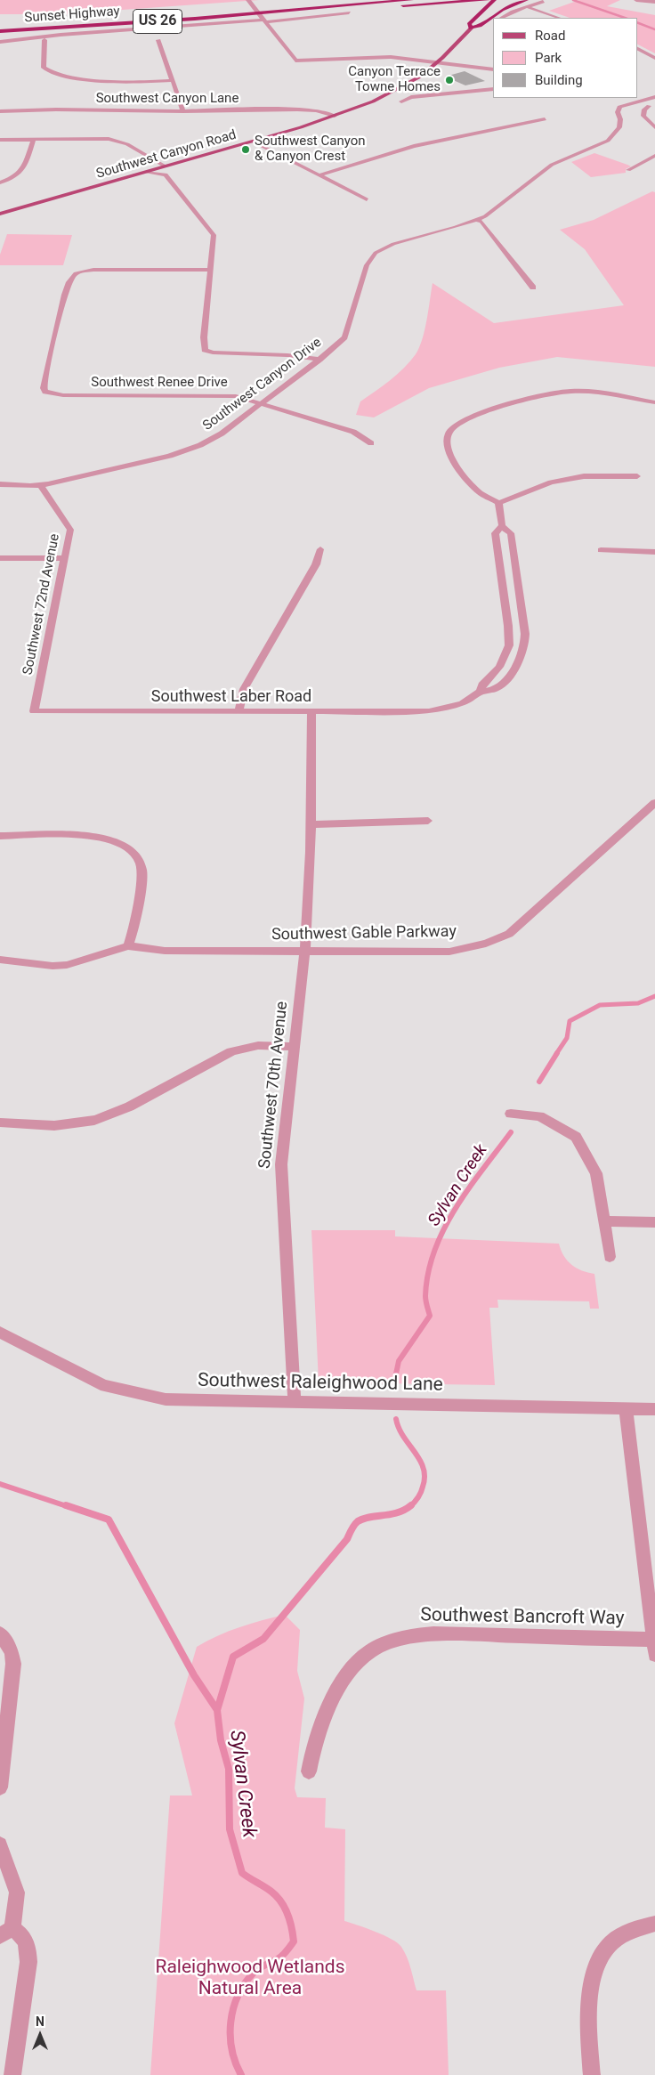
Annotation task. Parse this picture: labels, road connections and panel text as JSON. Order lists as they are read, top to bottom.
{
  "streets": {
    "highway": ["Sunset Highway", "US 26"],
    "main road": ["Southwest Canyon Road"],
    "street": [
      "Southwest Canyon Lane",
      "Southwest Renee Drive",
      "Southwest Canyon Drive",
      "Southwest 72nd Avenue",
      "Southwest Laber Road",
      "Southwest Gable Parkway",
      "Southwest 70th Avenue",
      "Southwest Raleighwood Lane",
      "Southwest Bancroft Way"
    ]
  },
  "crossings": [
    ["Southwest Canyon Lane", "Southwest Canyon Road"],
    ["Southwest Renee Drive", "Southwest Canyon Drive"],
    ["Southwest Canyon Drive", "Southwest 72nd Avenue"],
    ["Southwest 72nd Avenue", "Southwest Laber Road"],
    ["Southwest Laber Road", "Southwest 70th Avenue"],
    ["Southwest Gable Parkway", "Southwest 70th Avenue"],
    ["Southwest 70th Avenue", "Southwest Raleighwood Lane"]
  ],
  "water": ["Sylvan Creek"],
  "parks": ["Raleighwood Wetlands Natural Area"],
  "places": ["Canyon Terrace Towne Homes", "Southwest Canyon & Canyon Crest"],
  "legend": ["Road", "Park", "Building"],
  "north": "top"
}
